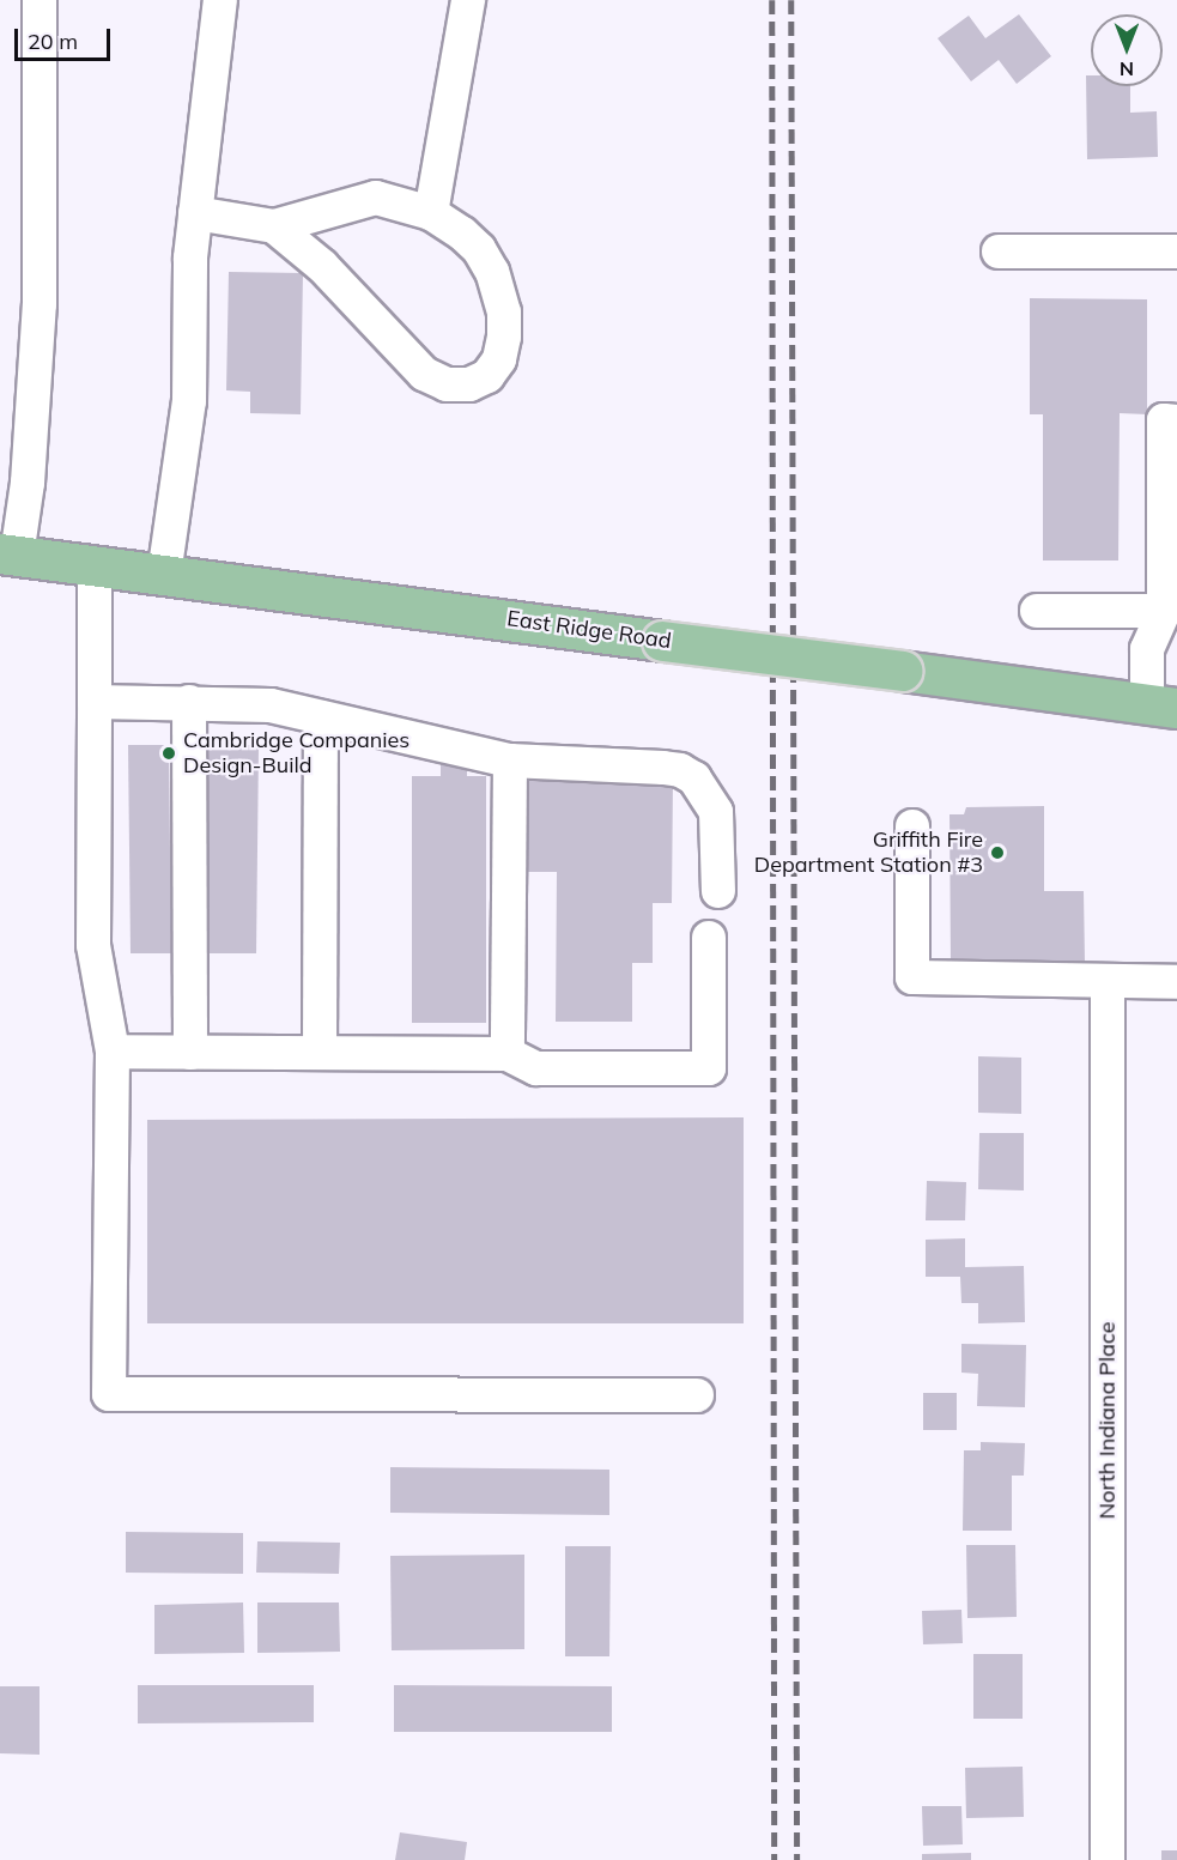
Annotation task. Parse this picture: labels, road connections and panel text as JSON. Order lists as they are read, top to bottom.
{
  "streets": {
    "main road": ["East Ridge Road"],
    "street": ["North Indiana Place"]
  },
  "places": ["Cambridge Companies Design-Build", "Griffith Fire Department Station #3"],
  "scale_bar": "20 m",
  "north": "bottom"
}
